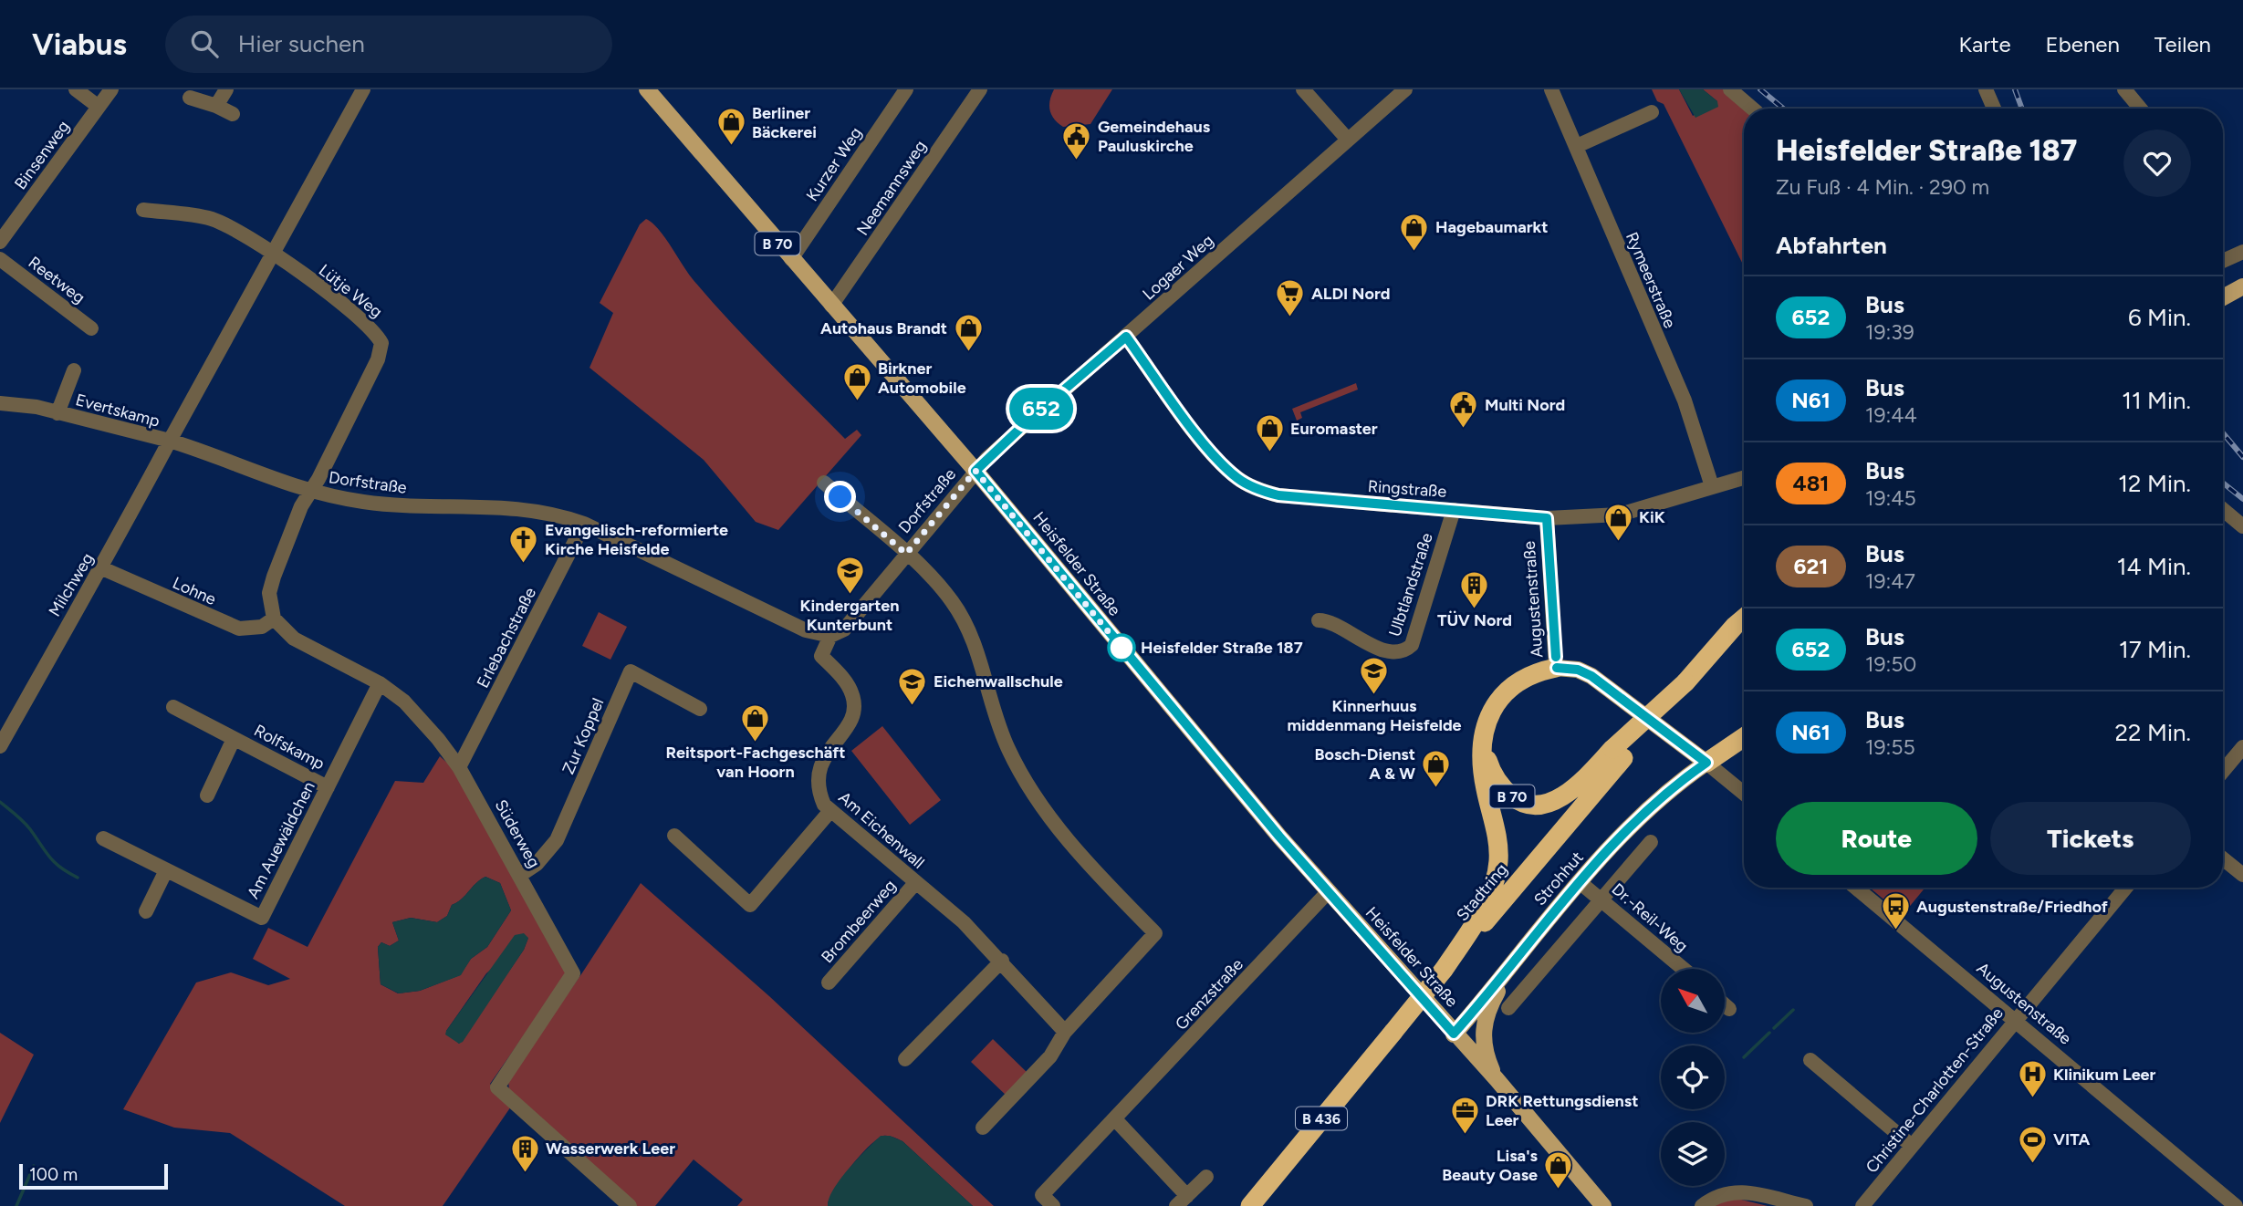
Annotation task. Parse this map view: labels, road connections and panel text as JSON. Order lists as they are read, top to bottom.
{
  "streets": {
    "highway": ["B 70", "Stadtring", "B 436"],
    "main road": ["Heisfelder Straße", "Augustenstraße", "Strohhut"],
    "street": [
      "Binsenweg",
      "Kurzer Weg",
      "Neemannsweg",
      "Logaer Weg",
      "Reetweg",
      "Rymeerstraße",
      "Lütje Weg",
      "Evertskamp",
      "Dorfstraße",
      "Ringstraße",
      "Milchweg",
      "Ulbtlandstraße",
      "Lohne",
      "Erlebachstraße",
      "Zur Koppel",
      "Rolfskamp",
      "Am Eichenwall",
      "Süderweg",
      "Am Auewäldchen",
      "Dr.-Reil-Weg",
      "Brombeerweg",
      "Grenzstraße",
      "Christine-Charlotten-Straße"
    ]
  },
  "crossings": [
    ["Kurzer Weg", "Heisfelder Straße"],
    ["Neemannsweg", "Heisfelder Straße"],
    ["B 70", "Stadtring"],
    ["Logaer Weg", "Dorfstraße"],
    ["Logaer Weg", "Ringstraße"],
    ["Logaer Weg", "Heisfelder Straße"],
    ["Rymeerstraße", "Ringstraße"],
    ["Lütje Weg", "Dorfstraße"],
    ["Evertskamp", "Dorfstraße"],
    ["Evertskamp", "Milchweg"],
    ["Dorfstraße", "Heisfelder Straße"],
    ["Dorfstraße", "Milchweg"],
    ["Dorfstraße", "Erlebachstraße"],
    ["Dorfstraße", "Am Eichenwall"],
    ["Ringstraße", "Ulbtlandstraße"],
    ["Ringstraße", "Augustenstraße"],
    ["Heisfelder Straße", "Strohhut"],
    ["Heisfelder Straße", "Grenzstraße"],
    ["Milchweg", "Lohne"],
    ["Lohne", "Süderweg"],
    ["Augustenstraße", "Strohhut"],
    ["Augustenstraße", "Christine-Charlotten-Straße"],
    ["Erlebachstraße", "Süderweg"],
    ["Zur Koppel", "Süderweg"],
    ["Rolfskamp", "Am Auewäldchen"],
    ["Am Eichenwall", "Brombeerweg"],
    ["Süderweg", "Am Auewäldchen"],
    ["Strohhut", "Dr.-Reil-Weg"]
  ],
  "places": {
    "shop": [
      "Berliner Bäckerei",
      "Hagebaumarkt",
      "Autohaus Brandt",
      "Birkner Automobile",
      "Euromaster",
      "KiK",
      "Reitsport-Fachgeschäft van Hoorn",
      "Bosch-Dienst A & W",
      "Lisa's Beauty Oase"
    ],
    "public building": ["Gemeindehaus Pauluskirche", "Multi Nord"],
    "supermarket": ["ALDI Nord"],
    "church": ["Evangelisch-reformierte Kirche Heisfelde"],
    "school or university": ["Kindergarten Kunterbunt", "Kinnerhuus middenmang Heisfelde", "Eichenwallschule"],
    "building": ["TÜV Nord", "Wasserwerk Leer"],
    "other": ["Heisfelder Straße 187"],
    "bus stop": ["Augustenstraße/Friedhof"],
    "hospital": ["Klinikum Leer"],
    "office": ["DRK Rettungsdienst Leer"],
    "sports": ["VITA"]
  },
  "lines": ["bus line 652"],
  "scale_bar": "100 m",
  "north": "top left",
  "page": {
    "header": "Viabus",
    "search": "Hier suchen",
    "nav": ["Karte", "Ebenen", "Teilen"],
    "on_map": "652",
    "heading": [
      ["Heisfelder Straße 187", "Zu Fuß · 4 Min. · 290 m"],
      "Abfahrten"
    ],
    "list": [
      {
        "mark": "652",
        "name": "Bus",
        "note": "19:39",
        "value": "6 Min."
      },
      {
        "mark": "N61",
        "name": "Bus",
        "note": "19:44",
        "value": "11 Min."
      },
      {
        "mark": "481",
        "name": "Bus",
        "note": "19:45",
        "value": "12 Min."
      },
      {
        "mark": "621",
        "name": "Bus",
        "note": "19:47",
        "value": "14 Min."
      },
      {
        "mark": "652",
        "name": "Bus",
        "note": "19:50",
        "value": "17 Min."
      },
      {
        "mark": "N61",
        "name": "Bus",
        "note": "19:55",
        "value": "22 Min."
      }
    ],
    "buttons": ["Route", "Tickets"],
    "scale": "100 m"
  }
}
